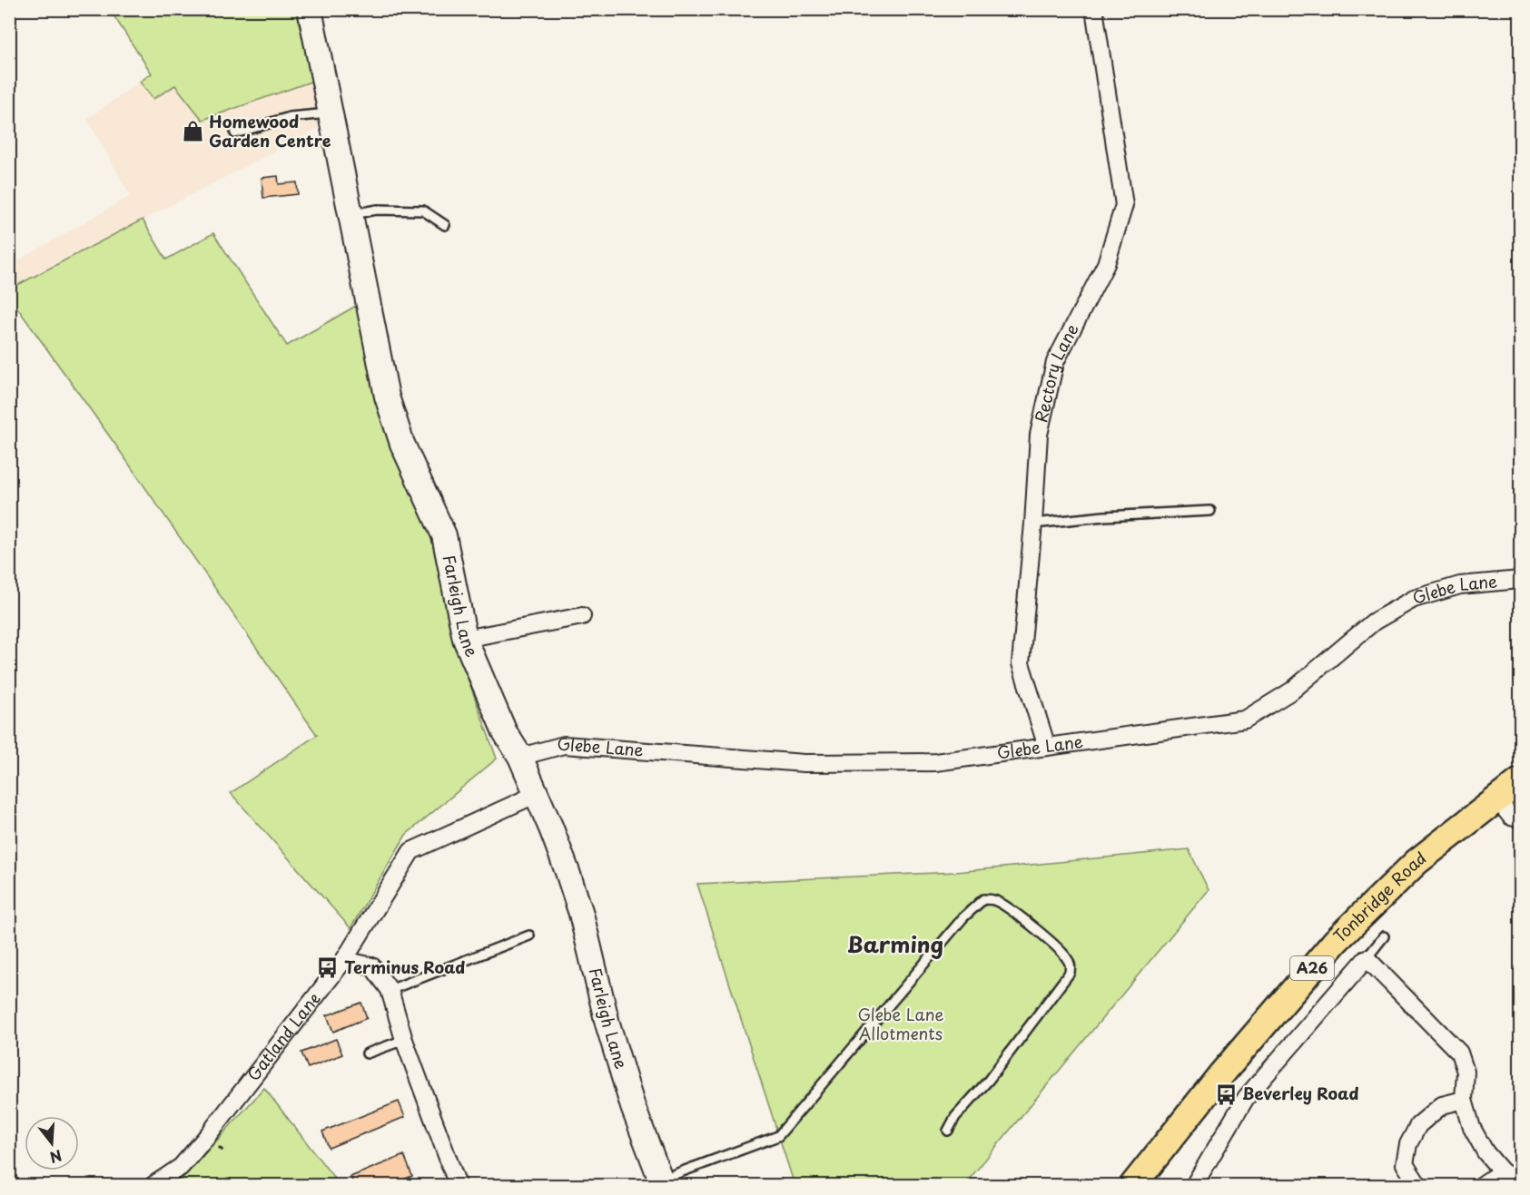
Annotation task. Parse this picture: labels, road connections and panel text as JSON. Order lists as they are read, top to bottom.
{
  "streets": {
    "main road": ["Tonbridge Road", "A26"],
    "street": [
      "Rectory Lane",
      "Glebe Lane",
      "Farleigh Lane",
      "Gatland Lane"
    ]
  },
  "crossings": [
    ["Rectory Lane", "Glebe Lane"],
    ["Glebe Lane", "Farleigh Lane"],
    ["Farleigh Lane", "Gatland Lane"]
  ],
  "districts": ["Barming"],
  "parks": ["Glebe Lane Allotments"],
  "places": {
    "shop": ["Homewood Garden Centre"],
    "bus stop": ["Terminus Road", "Beverley Road"]
  },
  "north": "bottom"
}
